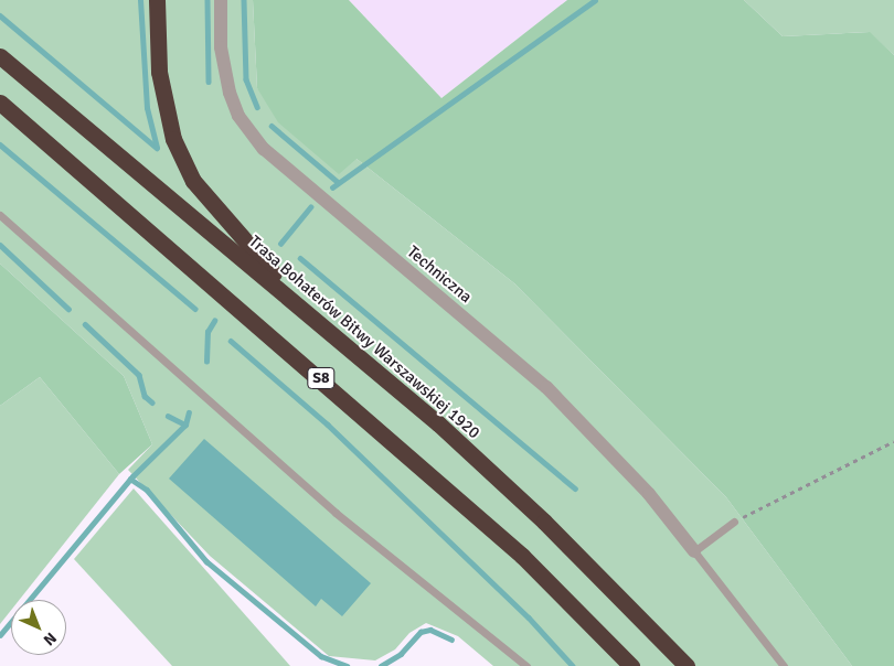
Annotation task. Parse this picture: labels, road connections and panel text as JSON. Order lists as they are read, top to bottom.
{
  "streets": {
    "highway": ["Trasa Bohaterów Bitwy Warszawskiej 1920", "S8"],
    "street": ["Techniczna"]
  },
  "north": "bottom right"
}
